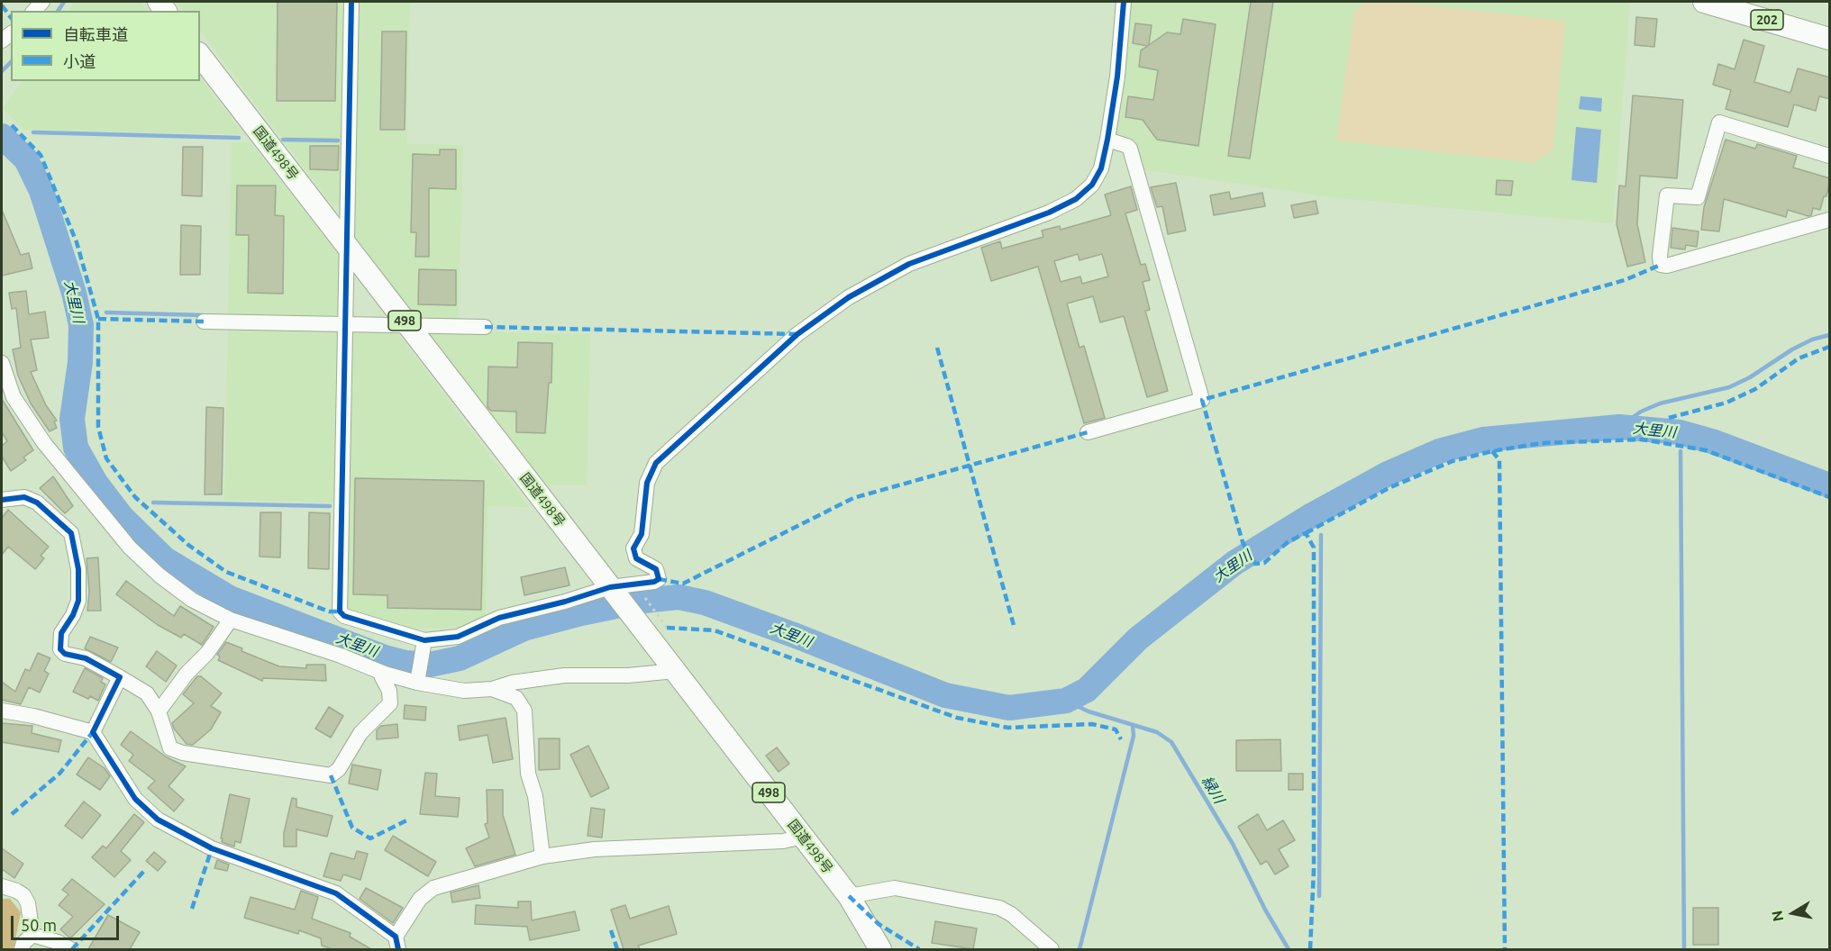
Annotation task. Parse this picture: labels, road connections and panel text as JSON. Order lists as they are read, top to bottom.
{
  "streets": {
    "highway": ["202", "国道498号", "498"]
  },
  "water": ["大里川", "緑川"],
  "legend": ["自転車道", "小道"],
  "scale_bar": "50 m",
  "north": "left"
}
